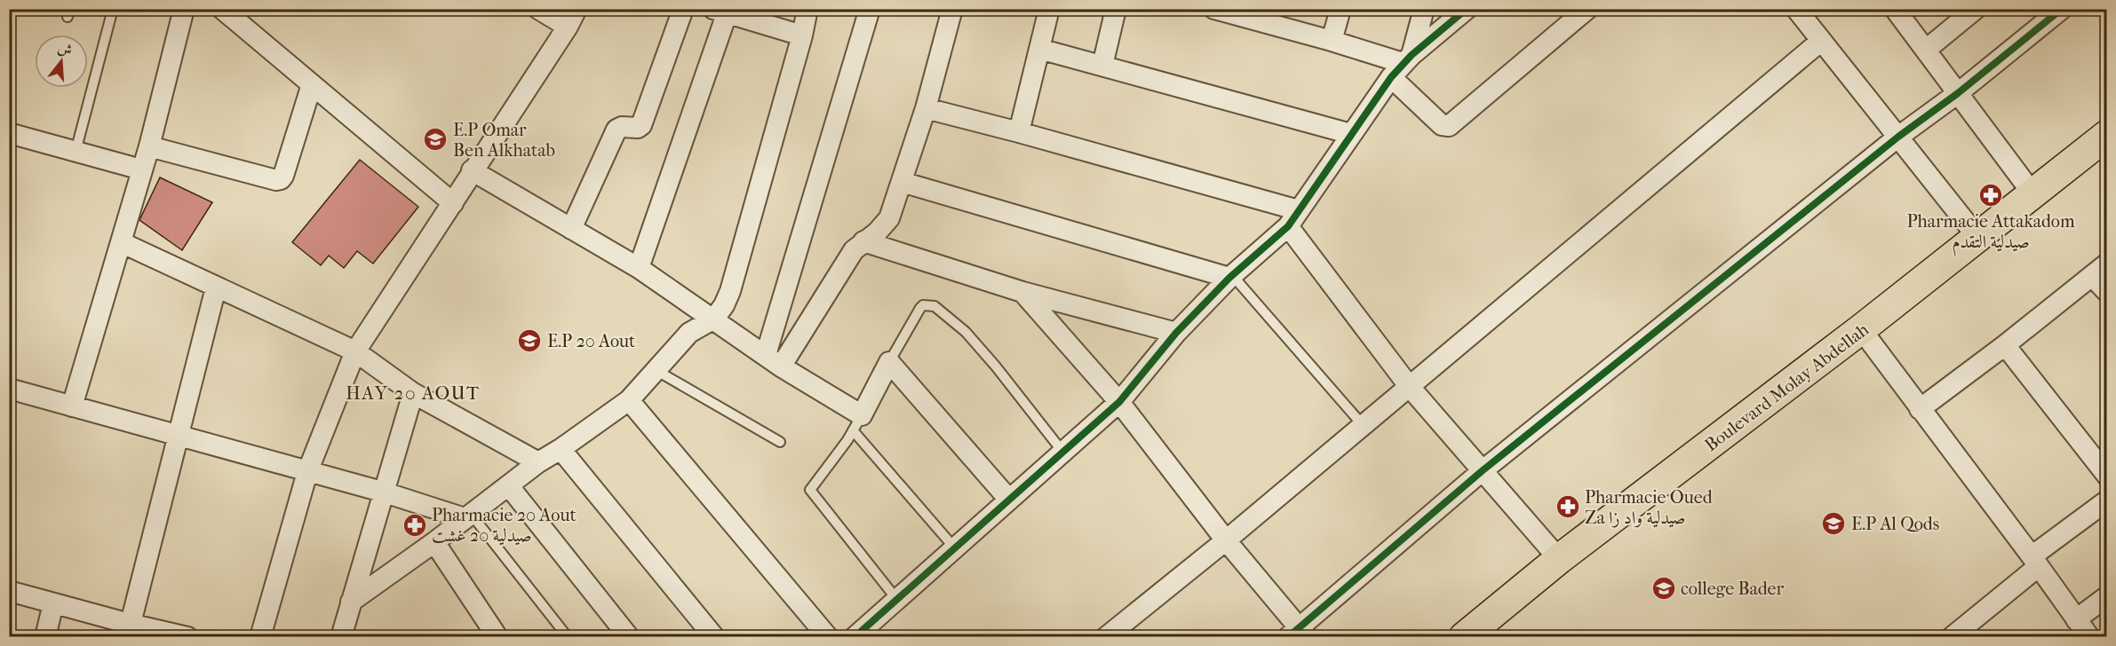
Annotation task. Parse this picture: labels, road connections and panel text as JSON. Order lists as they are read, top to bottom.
{
  "streets": {
    "main road": ["Boulevard Molay Abdellah"]
  },
  "districts": ["HAY 20 AOUT"],
  "places": {
    "school or university": [
      "E.P Omar Ben Alkhatab",
      "E.P 20 Aout",
      "E.P Al Qods",
      "college Bader"
    ],
    "pharmacy": ["Pharmacie Attakadom صيدلية التقدم", "Pharmacie Oued Za صيدلية واد زا", "Pharmacie 20 Aout صيدلية 20 غشت"]
  },
  "north": "top"
}
